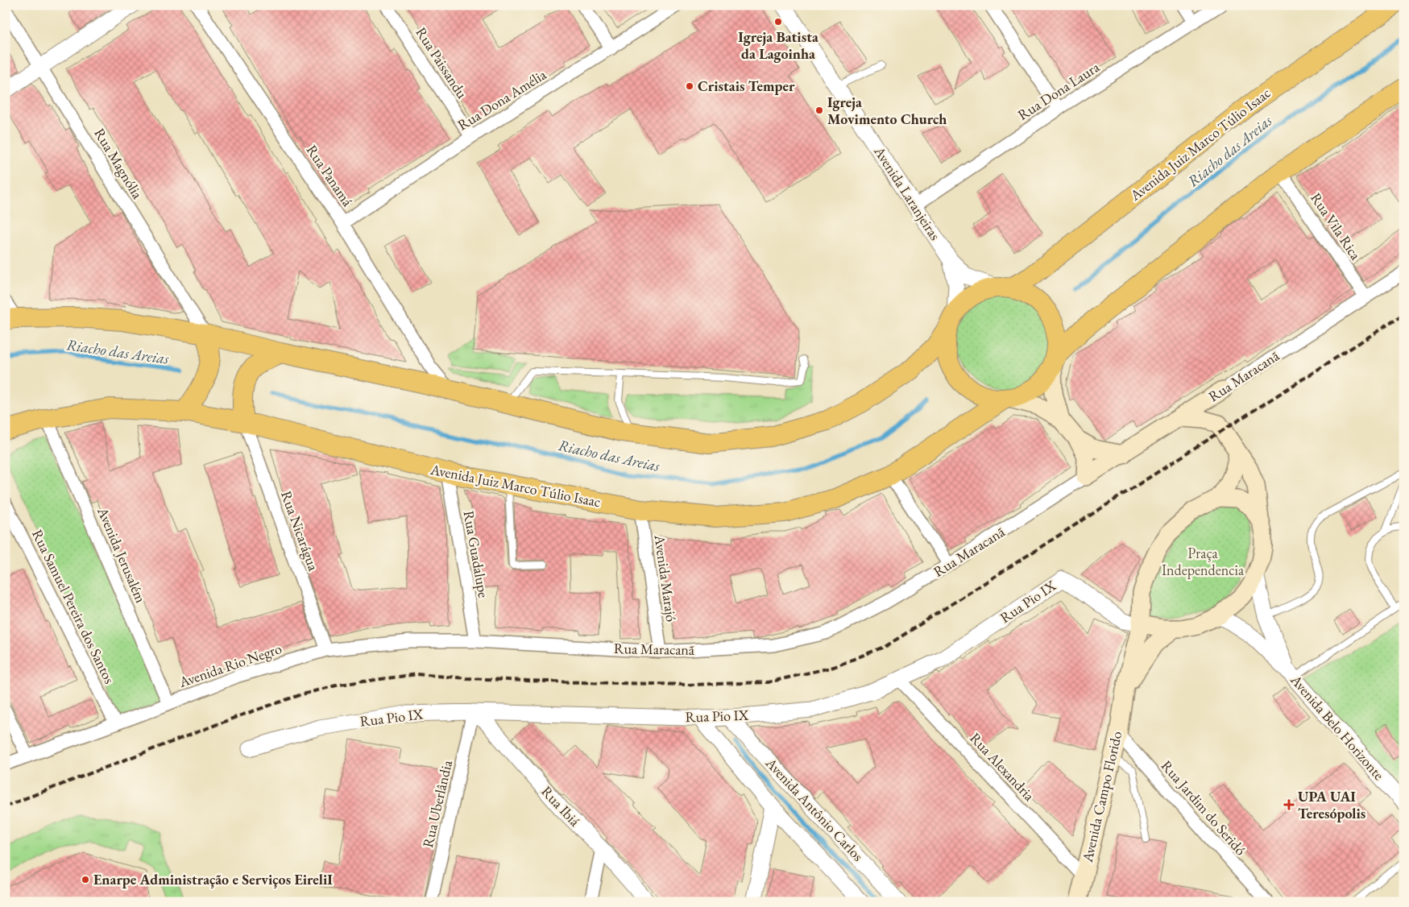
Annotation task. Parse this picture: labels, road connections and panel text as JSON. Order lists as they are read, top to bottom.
{
  "streets": {
    "main road": ["Avenida Juiz Marco Túlio Isaac", "Rua Maracanã", "Avenida Campo Florido"],
    "street": [
      "Rua Paissandu",
      "Rua Dona Laura",
      "Rua Dona Amélia",
      "Rua Magnólia",
      "Rua Panamá",
      "Avenida Laranjeiras",
      "Rua Vila Rica",
      "Rua Nicarágua",
      "Rua Guadalupe",
      "Avenida Jerusalém",
      "Avenida Marajó",
      "Rua Pio IX",
      "Rua Samuel Pereira dos Santos",
      "Avenida Rio Negro",
      "Avenida Belo Horizonte",
      "Rua Alexandria",
      "Rua Uberlândia",
      "Rua Ibiá",
      "Rua Jardim do Seridó",
      "Avenida Antônio Carlos"
    ]
  },
  "crossings": [
    ["Rua Paissandu", "Rua Dona Amélia"],
    ["Rua Dona Laura", "Avenida Laranjeiras"],
    ["Rua Dona Amélia", "Rua Panamá"],
    ["Avenida Juiz Marco Túlio Isaac", "Avenida Laranjeiras"],
    ["Avenida Juiz Marco Túlio Isaac", "Rua Nicarágua"],
    ["Avenida Juiz Marco Túlio Isaac", "Rua Guadalupe"],
    ["Avenida Juiz Marco Túlio Isaac", "Avenida Jerusalém"],
    ["Avenida Juiz Marco Túlio Isaac", "Avenida Marajó"],
    ["Rua Vila Rica", "Rua Maracanã"],
    ["Rua Maracanã", "Rua Guadalupe"],
    ["Rua Maracanã", "Avenida Marajó"],
    ["Rua Maracanã", "Rua Pio IX"],
    ["Rua Maracanã", "Avenida Rio Negro"],
    ["Rua Maracanã", "Avenida Belo Horizonte"],
    ["Rua Maracanã", "Avenida Campo Florido"],
    ["Rua Nicarágua", "Avenida Rio Negro"],
    ["Rua Guadalupe", "Avenida Rio Negro"],
    ["Avenida Jerusalém", "Avenida Rio Negro"],
    ["Rua Pio IX", "Avenida Belo Horizonte"],
    ["Rua Pio IX", "Rua Alexandria"],
    ["Rua Pio IX", "Avenida Campo Florido"],
    ["Rua Pio IX", "Rua Uberlândia"],
    ["Rua Pio IX", "Rua Ibiá"],
    ["Rua Pio IX", "Avenida Antônio Carlos"],
    ["Rua Samuel Pereira dos Santos", "Avenida Rio Negro"],
    ["Avenida Belo Horizonte", "Avenida Campo Florido"],
    ["Rua Alexandria", "Avenida Campo Florido"],
    ["Avenida Campo Florido", "Rua Jardim do Seridó"],
    ["Rua Uberlândia", "Rua Ibiá"]
  ],
  "water": ["Riacho das Areias"],
  "parks": ["Praça Independencia"],
  "places": {
    "other": [
      "Igreja Batista da Lagoinha",
      "Cristais Temper",
      "Igreja Movimento Church",
      "Enarpe Administração e Serviços EireliI"
    ],
    "health": ["UPA UAI Teresópolis"]
  }
}
